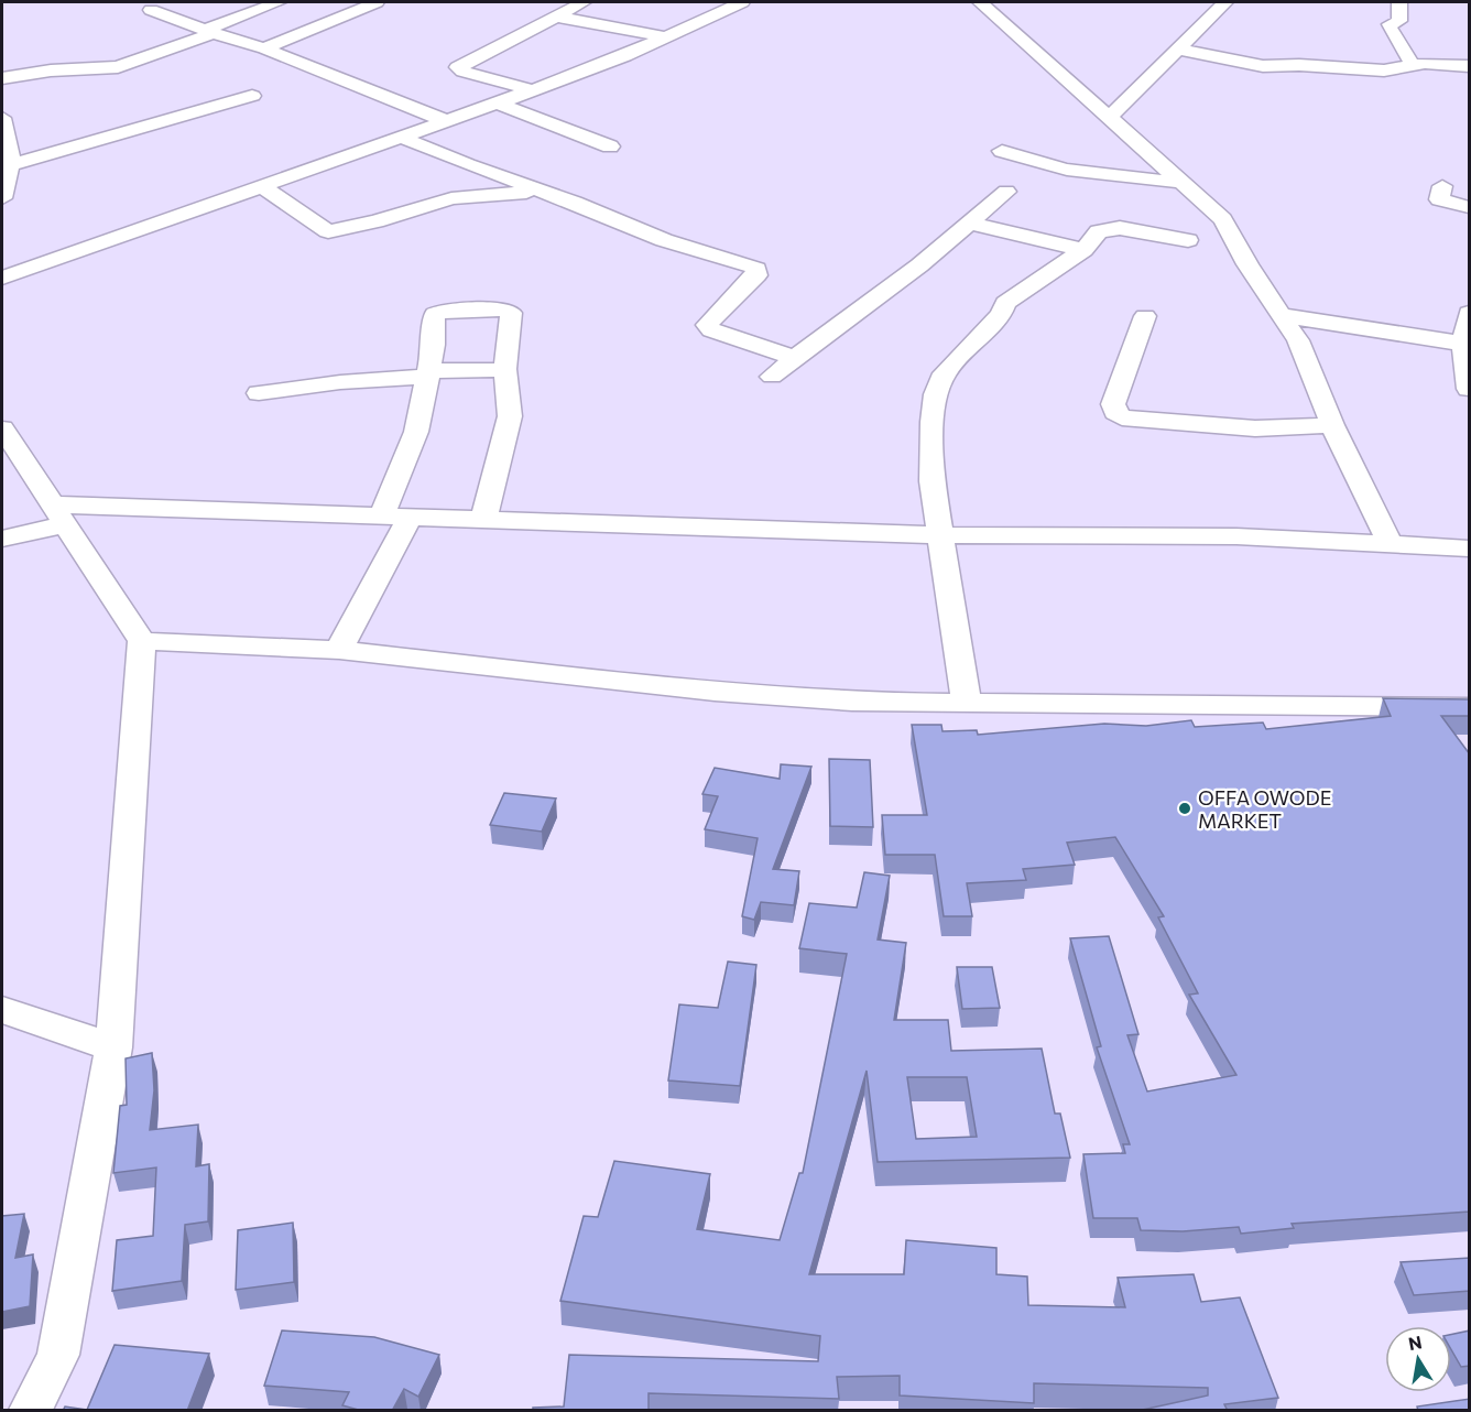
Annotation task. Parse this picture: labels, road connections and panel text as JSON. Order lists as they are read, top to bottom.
{
  "places": ["OFFA OWODE MARKET"],
  "north": "top"
}
